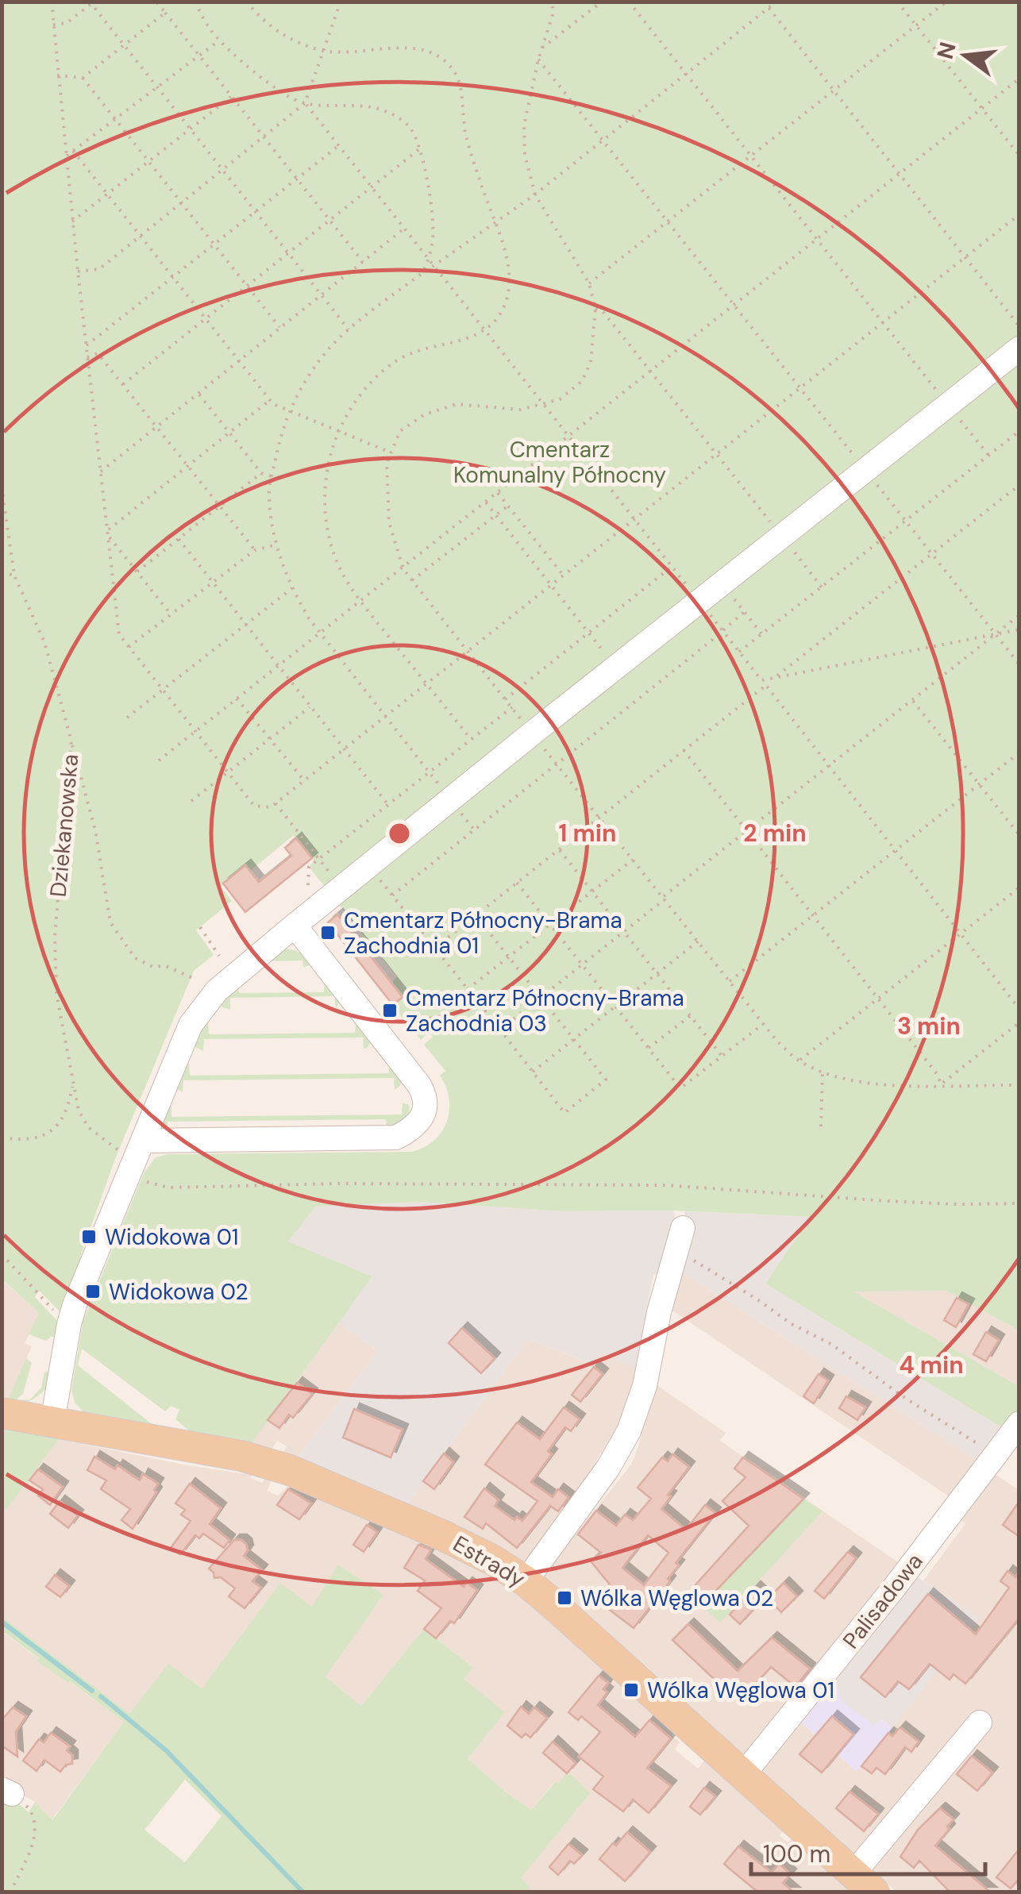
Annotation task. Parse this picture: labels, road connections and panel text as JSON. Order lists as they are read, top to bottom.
{
  "streets": {
    "main road": ["Estrady"],
    "street": ["Palisadowa"],
    "path": ["Dziekanowska"]
  },
  "crossings": [
    ["Estrady", "Palisadowa"]
  ],
  "parks": ["Cmentarz Komunalny Północny"],
  "places": {
    "transit": [
      "Cmentarz Północny-Brama Zachodnia 01",
      "Cmentarz Północny-Brama Zachodnia 03",
      "Widokowa 01",
      "Widokowa 02",
      "Wólka Węglowa 02",
      "Wólka Węglowa 01"
    ]
  },
  "scale_bar": "100 m",
  "north": "left",
  "rings": [
    "1 min",
    "2 min",
    "3 min",
    "4 min"
  ]
}
